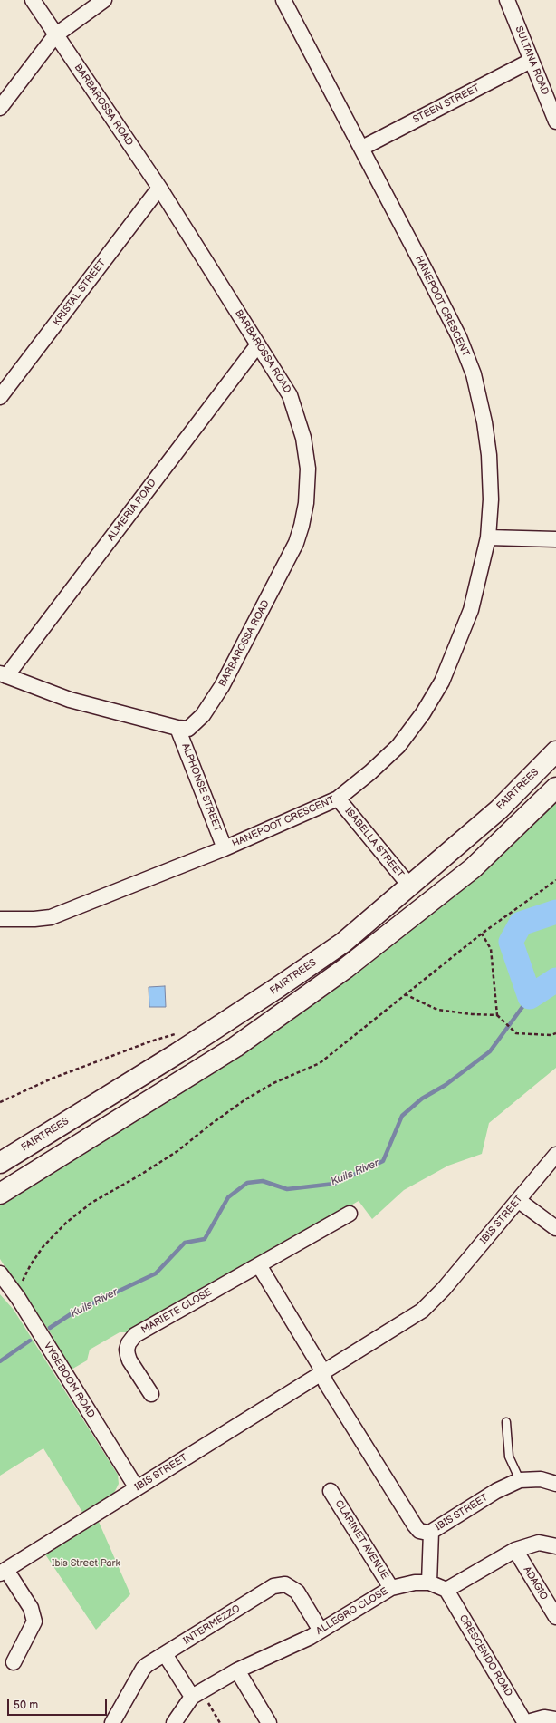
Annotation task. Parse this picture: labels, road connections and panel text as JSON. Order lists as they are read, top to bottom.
{
  "streets": {
    "main road": ["FAIRTREES"],
    "street": [
      "SULTANA ROAD",
      "STEEN STREET",
      "BARBAROSSA ROAD",
      "KRISTAL STREET",
      "HANEPOOT CRESCENT",
      "ALMERIA ROAD",
      "ALPHONSE STREET",
      "ISABELLA STREET",
      "IBIS STREET",
      "MARIETE CLOSE",
      "VYGEBOOM ROAD",
      "CLARINET AVENUE",
      "ADAGIO",
      "ALLEGRO CLOSE",
      "INTERMEZZO",
      "CRESCENDO ROAD"
    ]
  },
  "crossings": [
    ["SULTANA ROAD", "STEEN STREET"],
    ["STEEN STREET", "HANEPOOT CRESCENT"],
    ["BARBAROSSA ROAD", "KRISTAL STREET"],
    ["BARBAROSSA ROAD", "ALMERIA ROAD"],
    ["BARBAROSSA ROAD", "ALPHONSE STREET"],
    ["HANEPOOT CRESCENT", "ALPHONSE STREET"],
    ["HANEPOOT CRESCENT", "ISABELLA STREET"],
    ["FAIRTREES", "ISABELLA STREET"],
    ["IBIS STREET", "VYGEBOOM ROAD"],
    ["CLARINET AVENUE", "ALLEGRO CLOSE"],
    ["ALLEGRO CLOSE", "INTERMEZZO"],
    ["ALLEGRO CLOSE", "CRESCENDO ROAD"]
  ],
  "water": ["Kuils River"],
  "parks": ["Ibis Street Park"],
  "scale_bar": "50 m"
}
